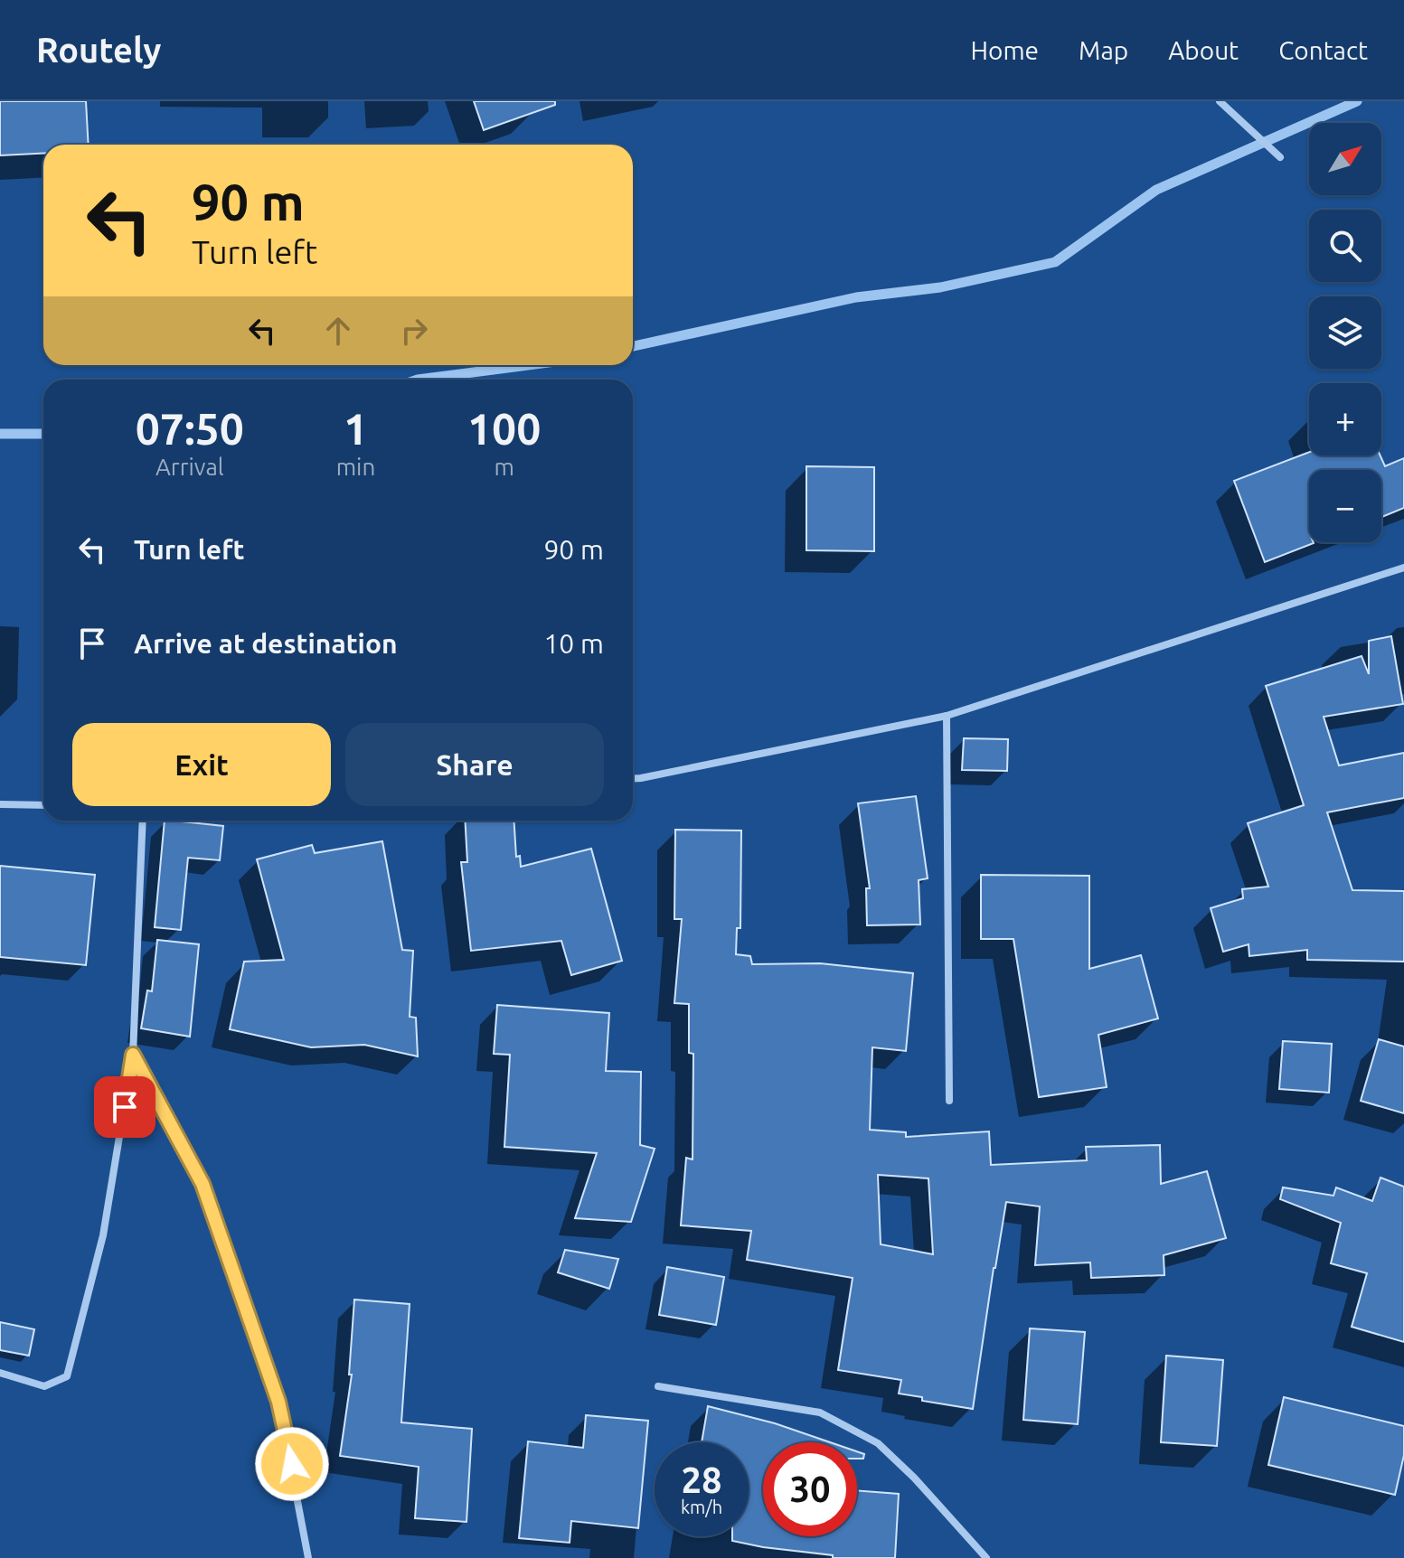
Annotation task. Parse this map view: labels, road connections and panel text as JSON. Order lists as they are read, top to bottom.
{
  "north": "top right",
  "page": {
    "header": "Routely",
    "nav": [
      "Home",
      "Map",
      "About",
      "Contact"
    ],
    "map_buttons": ["+", "−"],
    "turn": ["90 m", "Turn left"],
    "eta": [
      "07:50",
      "Arrival",
      "1",
      "min",
      "100",
      "m"
    ],
    "list": [
      {
        "name": "Turn left",
        "value": "90 m"
      },
      {
        "name": "Arrive at destination",
        "value": "10 m"
      }
    ],
    "buttons": ["Exit", "Share"],
    "speed": "28 km/h",
    "limit": "30"
  }
}
